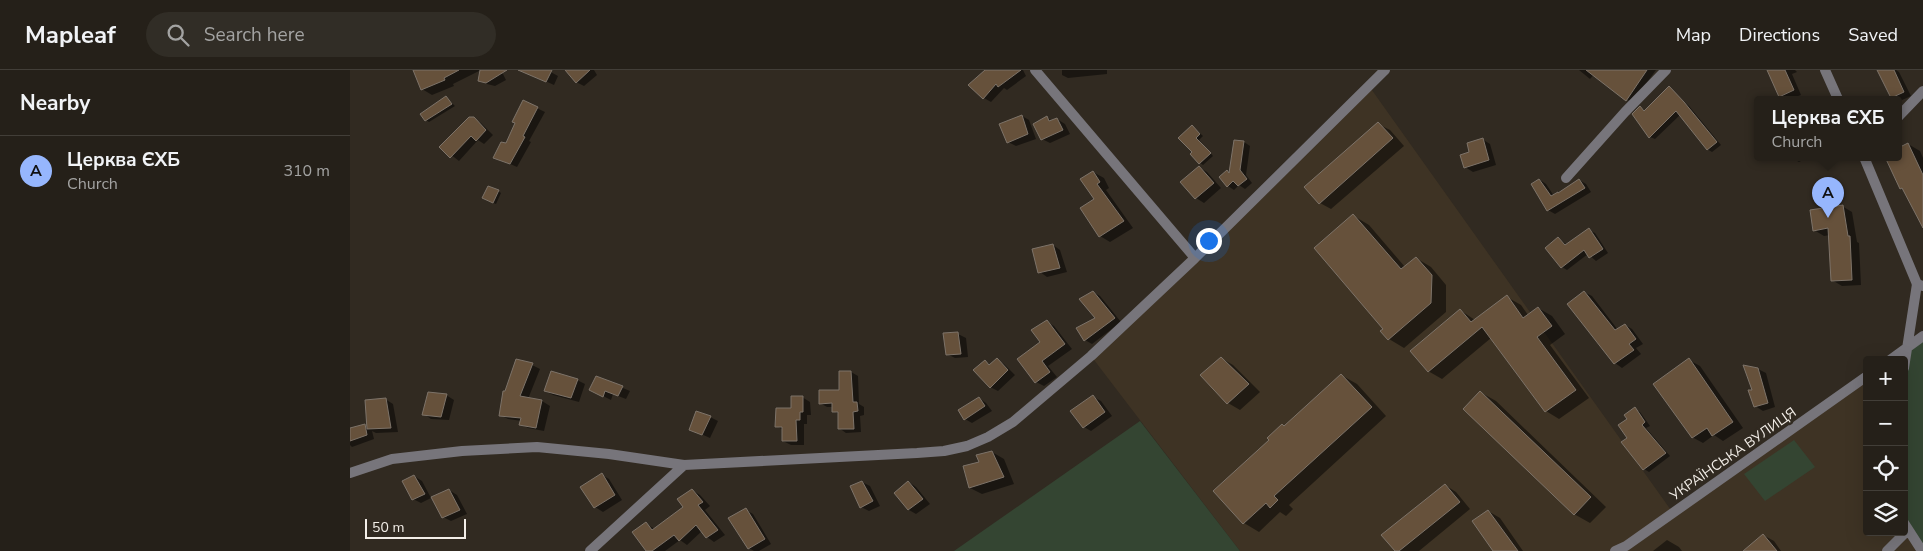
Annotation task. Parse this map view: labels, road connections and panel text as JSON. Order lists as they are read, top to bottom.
{
  "streets": {
    "street": ["УКРАЇНСЬКА ВУЛИЦЯ"]
  },
  "scale_bar": "50 m",
  "page": {
    "header": "Mapleaf",
    "search": "Search here",
    "nav": ["Map", "Directions", "Saved"],
    "heading": "Nearby",
    "popup": ["Церква ЄХБ", "Church"],
    "list": [
      {
        "mark": "A",
        "name": "Церква ЄХБ",
        "note": "Church",
        "value": "310 m"
      }
    ],
    "pins": "A",
    "map_buttons": ["+", "−"],
    "scale": "50 m"
  }
}
